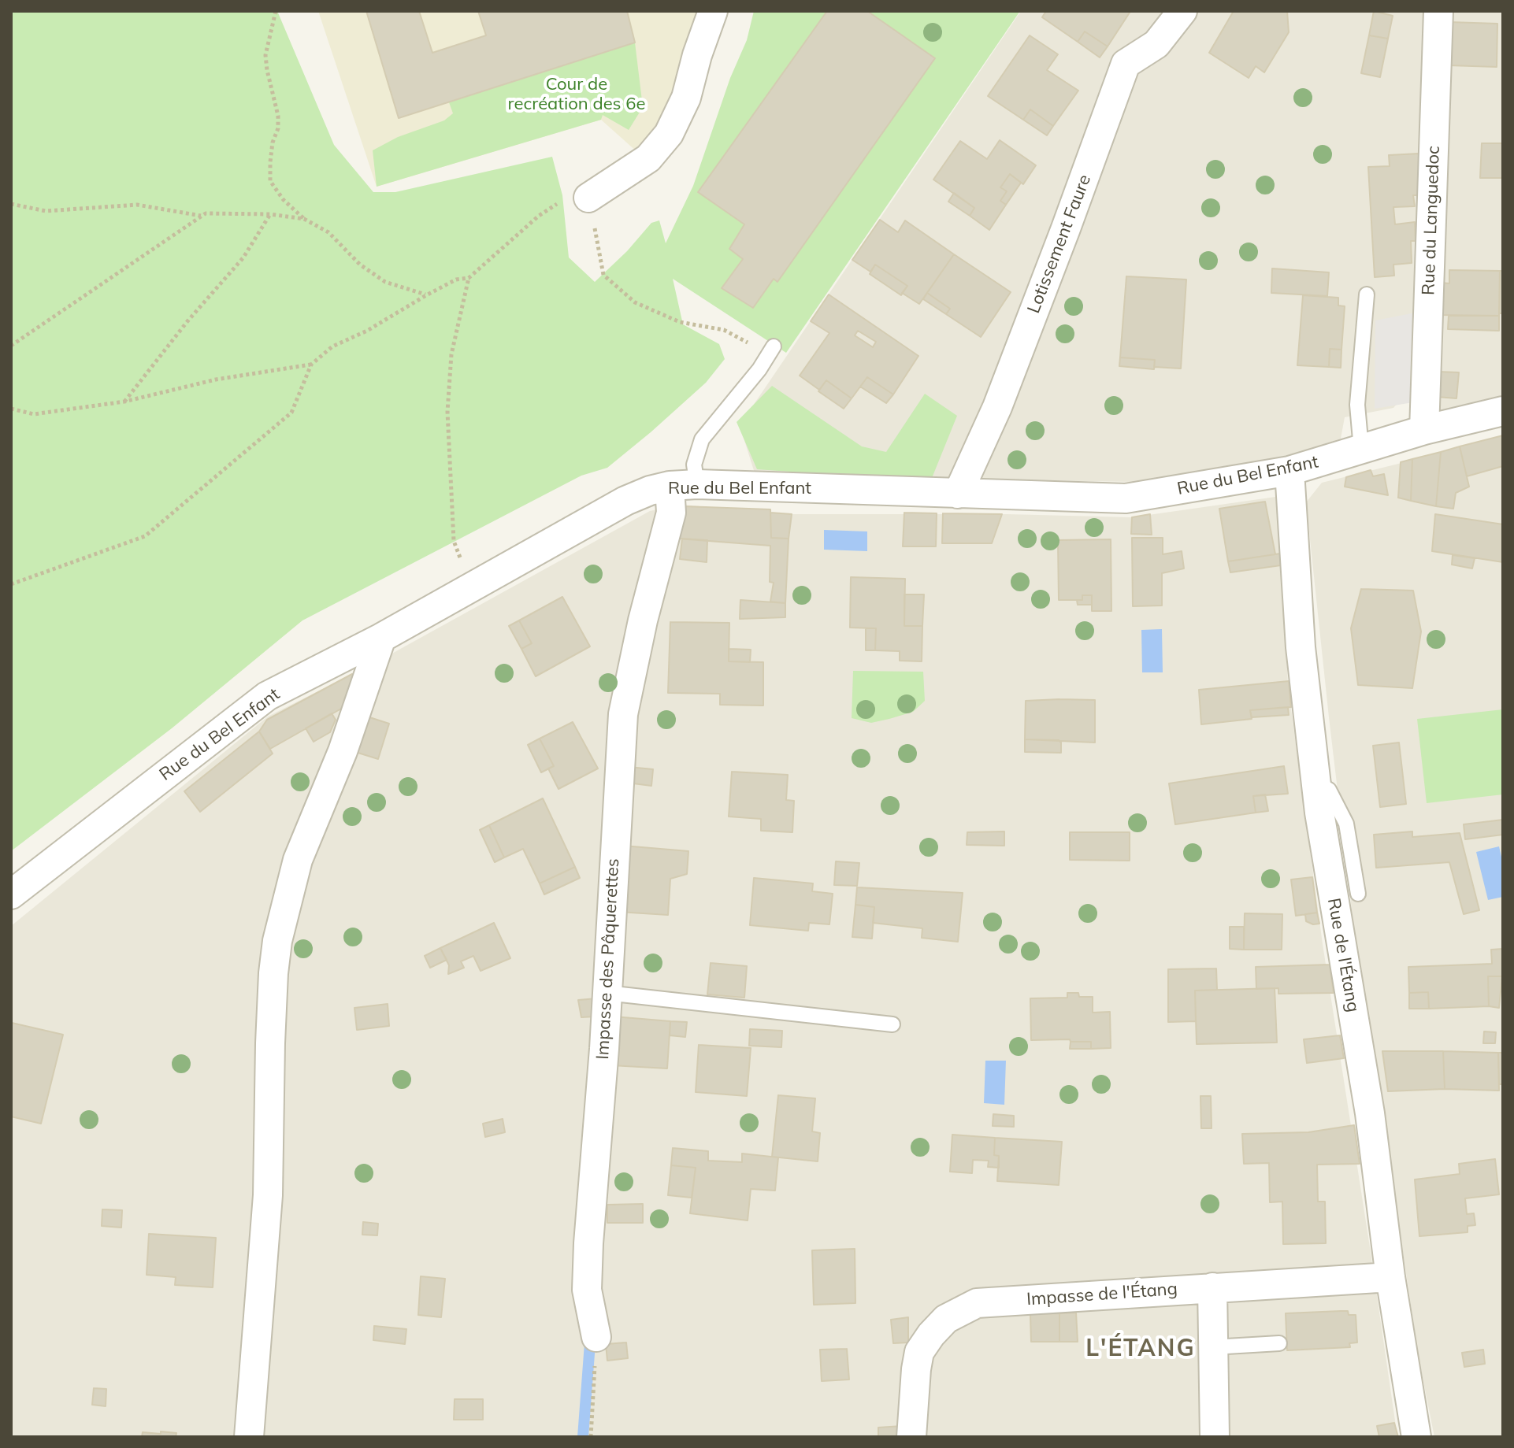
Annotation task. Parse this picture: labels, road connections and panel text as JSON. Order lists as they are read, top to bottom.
{
  "streets": {
    "street": [
      "Rue du Languedoc",
      "Lotissement Faure",
      "Rue du Bel Enfant",
      "Rue de l'Étang",
      "Impasse des Pâquerettes",
      "Impasse de l'Étang"
    ]
  },
  "crossings": [
    ["Rue du Languedoc", "Rue du Bel Enfant"],
    ["Lotissement Faure", "Rue du Bel Enfant"],
    ["Rue du Bel Enfant", "Rue de l'Étang"],
    ["Rue du Bel Enfant", "Impasse des Pâquerettes"],
    ["Rue de l'Étang", "Impasse de l'Étang"]
  ],
  "districts": ["L'ÉTANG"],
  "parks": ["Cour de recréation des 6e"]
}
